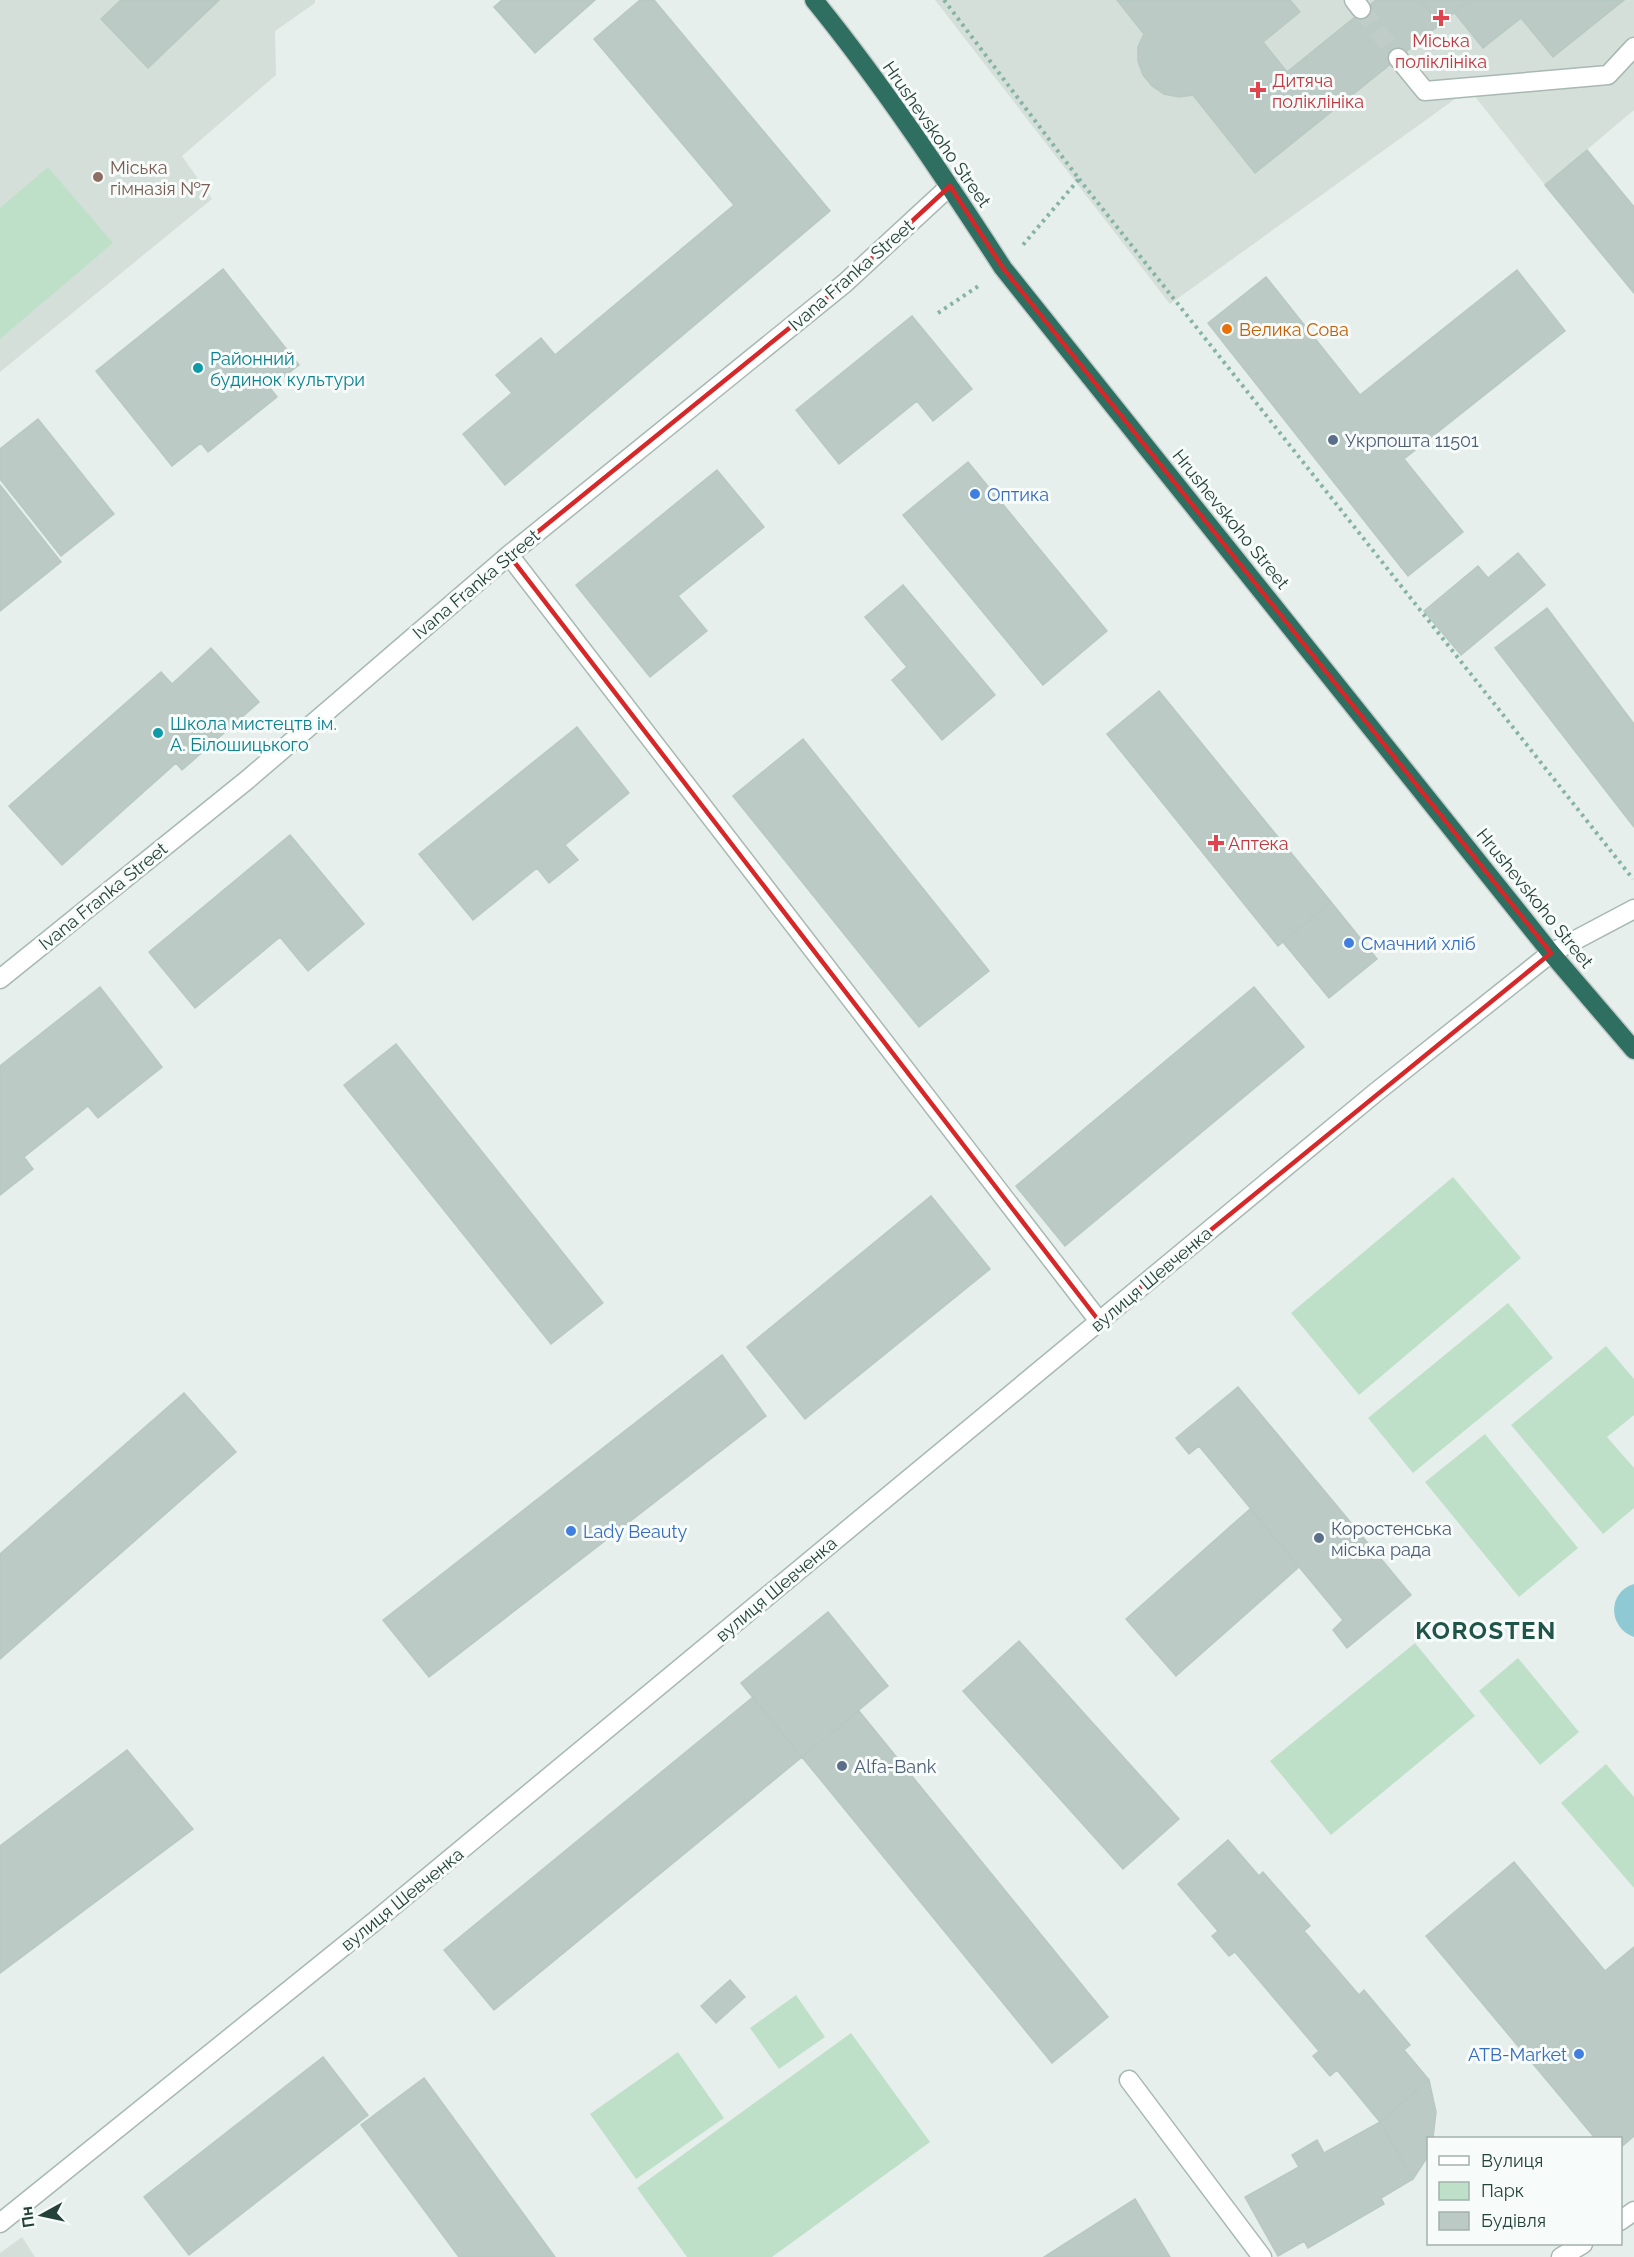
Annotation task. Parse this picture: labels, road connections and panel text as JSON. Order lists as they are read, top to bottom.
{
  "streets": {
    "highway": ["Hrushevskoho Street"],
    "street": ["Ivana Franka Street", "вулиця Шевченка"]
  },
  "crossings": [
    ["Hrushevskoho Street", "Ivana Franka Street"],
    ["Hrushevskoho Street", "вулиця Шевченка"]
  ],
  "districts": ["KOROSTEN"],
  "places": {
    "health": ["Міська поліклініка", "Дитяча поліклініка", "Аптека"],
    "other": [
      "Міська гімназія №7",
      "Велика Сова",
      "Районний будинок культури",
      "Укрпошта 11501",
      "Оптика",
      "Школа мистецтв ім. А. Білошицького",
      "Смачний хліб",
      "Lady Beauty",
      "Коростенська міська рада",
      "Alfa-Bank",
      "ATB-Market"
    ]
  },
  "legend": ["Вулиця", "Парк", "Будівля"],
  "north": "left"
}
